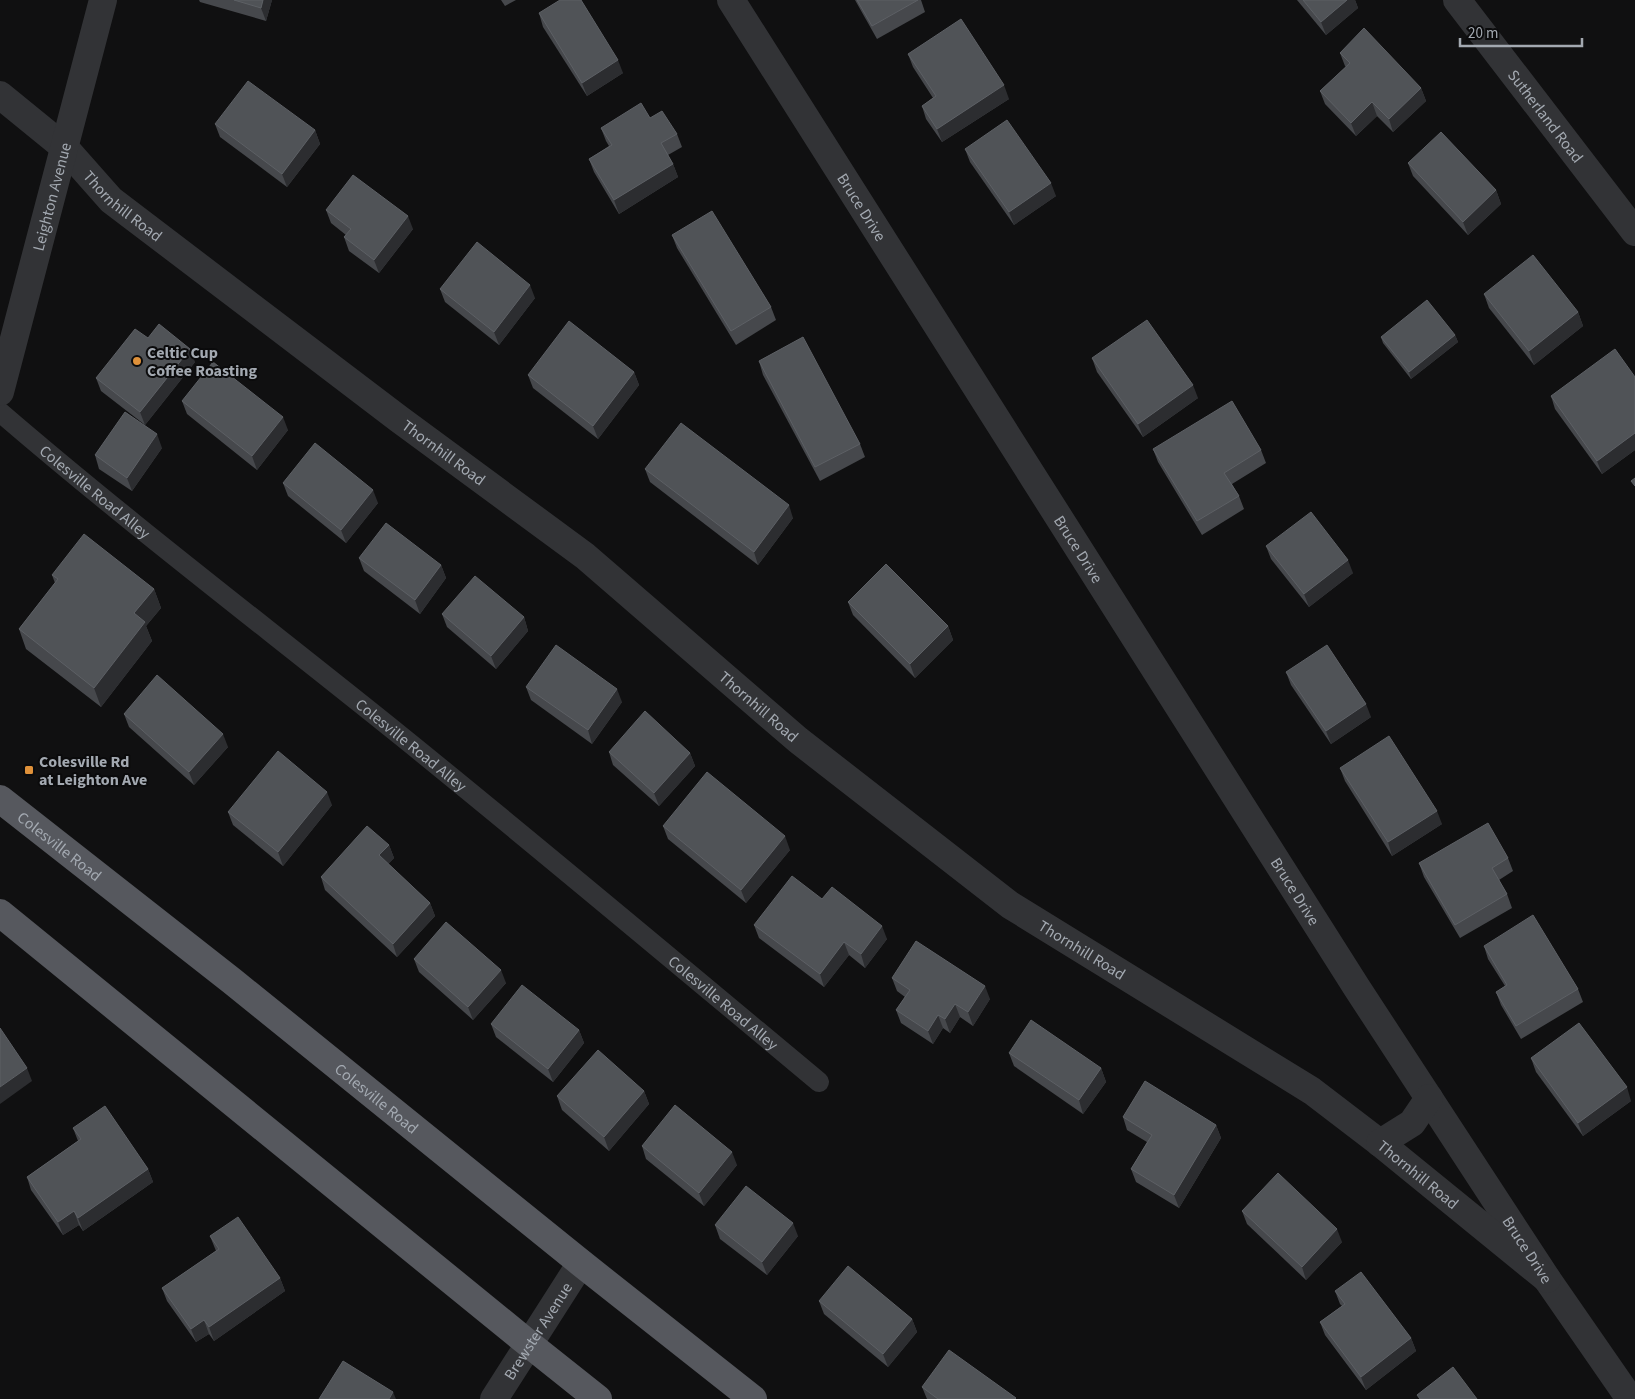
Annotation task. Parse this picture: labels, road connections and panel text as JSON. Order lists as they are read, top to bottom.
{
  "streets": {
    "highway": ["Colesville Road"],
    "street": [
      "Sutherland Road",
      "Leighton Avenue",
      "Thornhill Road",
      "Bruce Drive",
      "Brewster Avenue"
    ],
    "lane": ["Colesville Road Alley"]
  },
  "crossings": [
    ["Leighton Avenue", "Thornhill Road"],
    ["Thornhill Road", "Bruce Drive"],
    ["Colesville Road", "Brewster Avenue"]
  ],
  "places": {
    "other": ["Celtic Cup Coffee Roasting"],
    "transit": ["Colesville Rd at Leighton Ave"]
  },
  "scale_bar": "20 m"
}
